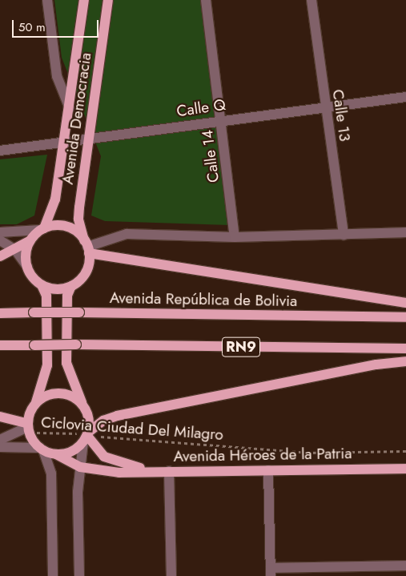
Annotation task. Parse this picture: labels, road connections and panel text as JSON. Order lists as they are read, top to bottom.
{
  "streets": {
    "main road": [
      "Avenida Democracia",
      "Avenida República de Bolivia",
      "RN9",
      "Avenida Héroes de la Patria"
    ],
    "street": ["Calle Q", "Calle 13", "Calle 14"],
    "path": ["Ciclovia Ciudad Del Milagro"]
  },
  "crossings": [
    ["Calle Q", "Calle 13"],
    ["Calle Q", "Avenida Democracia"],
    ["Calle Q", "Calle 14"]
  ],
  "scale_bar": "50 m"
}
